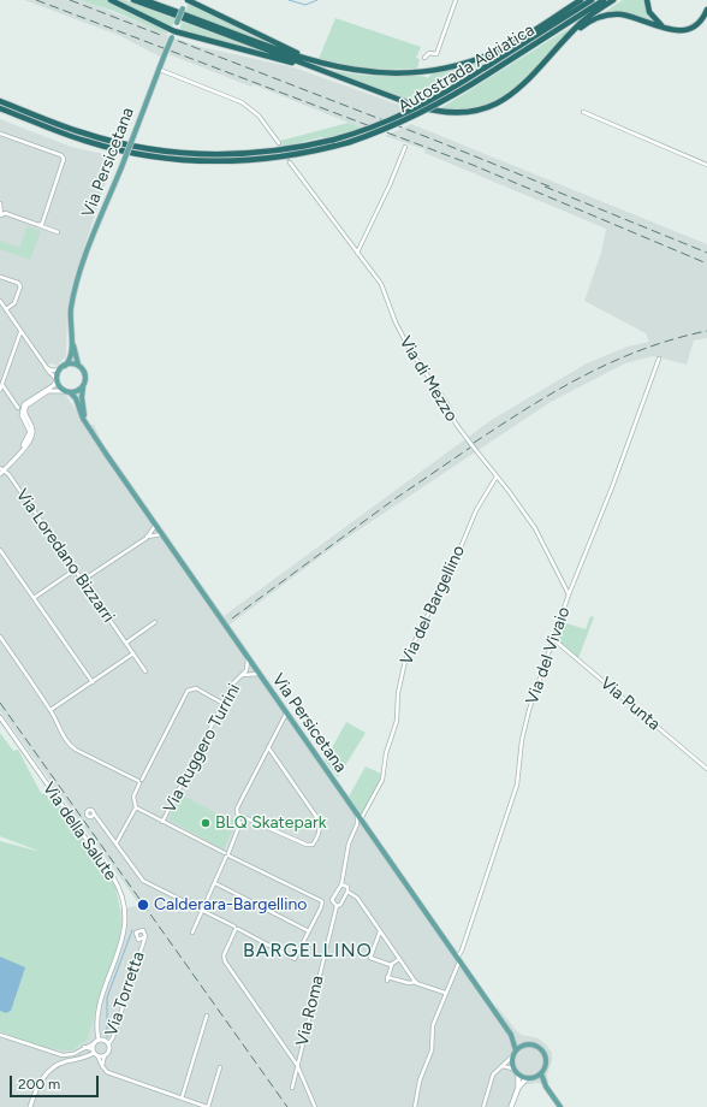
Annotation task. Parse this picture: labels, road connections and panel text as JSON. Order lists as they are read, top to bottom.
{
  "streets": {
    "highway": ["Autostrada Adriatica"],
    "main road": ["Via Persicetana"],
    "street": [
      "Via di Mezzo",
      "Via Loredano Bizzarri",
      "Via del Bargellino",
      "Via del Vivaio",
      "Via Punta",
      "Via Ruggero Turrini",
      "Via della Salute",
      "Via Torretta",
      "Via Roma"
    ]
  },
  "crossings": [
    ["Via Persicetana", "Via del Bargellino"],
    ["Via Persicetana", "Via del Vivaio"],
    ["Via Persicetana", "Via Ruggero Turrini"],
    ["Via di Mezzo", "Via del Bargellino"],
    ["Via di Mezzo", "Via del Vivaio"],
    ["Via del Vivaio", "Via Punta"],
    ["Via della Salute", "Via Torretta"]
  ],
  "districts": ["BARGELLINO"],
  "places": ["BLQ Skatepark", "Calderara-Bargellino"],
  "scale_bar": "200 m"
}
